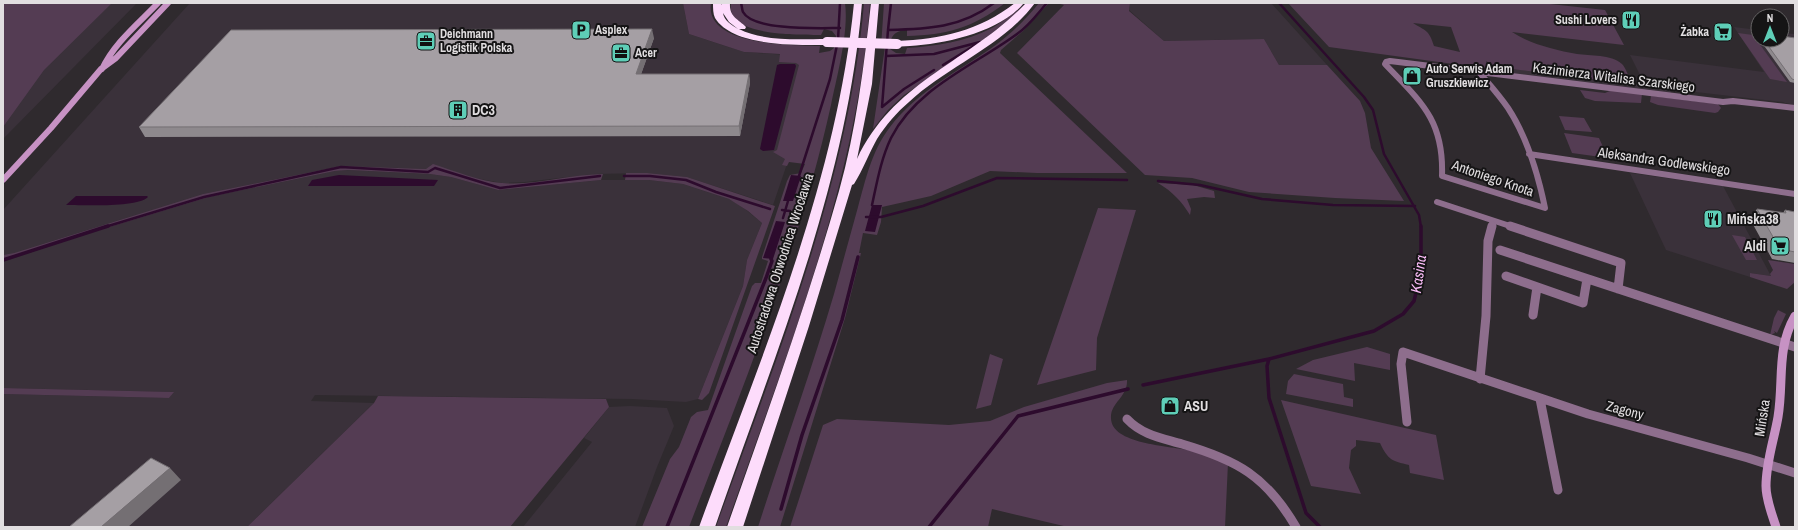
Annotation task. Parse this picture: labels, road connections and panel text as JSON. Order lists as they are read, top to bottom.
{
  "streets": {
    "highway": ["Autostradowa Obwodnica Wrocławia"],
    "street": [
      "Kazimierza Witalisa Szarskiego",
      "Aleksandra Godlewskiego",
      "Antoniego Knota",
      "Zagony",
      "Mińska"
    ]
  },
  "crossings": [
    ["Kazimierza Witalisa Szarskiego", "Antoniego Knota"],
    ["Aleksandra Godlewskiego", "Antoniego Knota"],
    ["Zagony", "Mińska"]
  ],
  "water": ["Kasina"],
  "places": {
    "restaurant": ["Sushi Lovers", "Mińska38"],
    "parking": ["Asplex"],
    "supermarket": ["Żabka", "Aldi"],
    "office": ["Deichmann Logistik Polska", "Acer"],
    "shop": ["Auto Serwis Adam Gruszkiewicz", "ASU"],
    "building": ["DC3"]
  },
  "north": "top"
}
